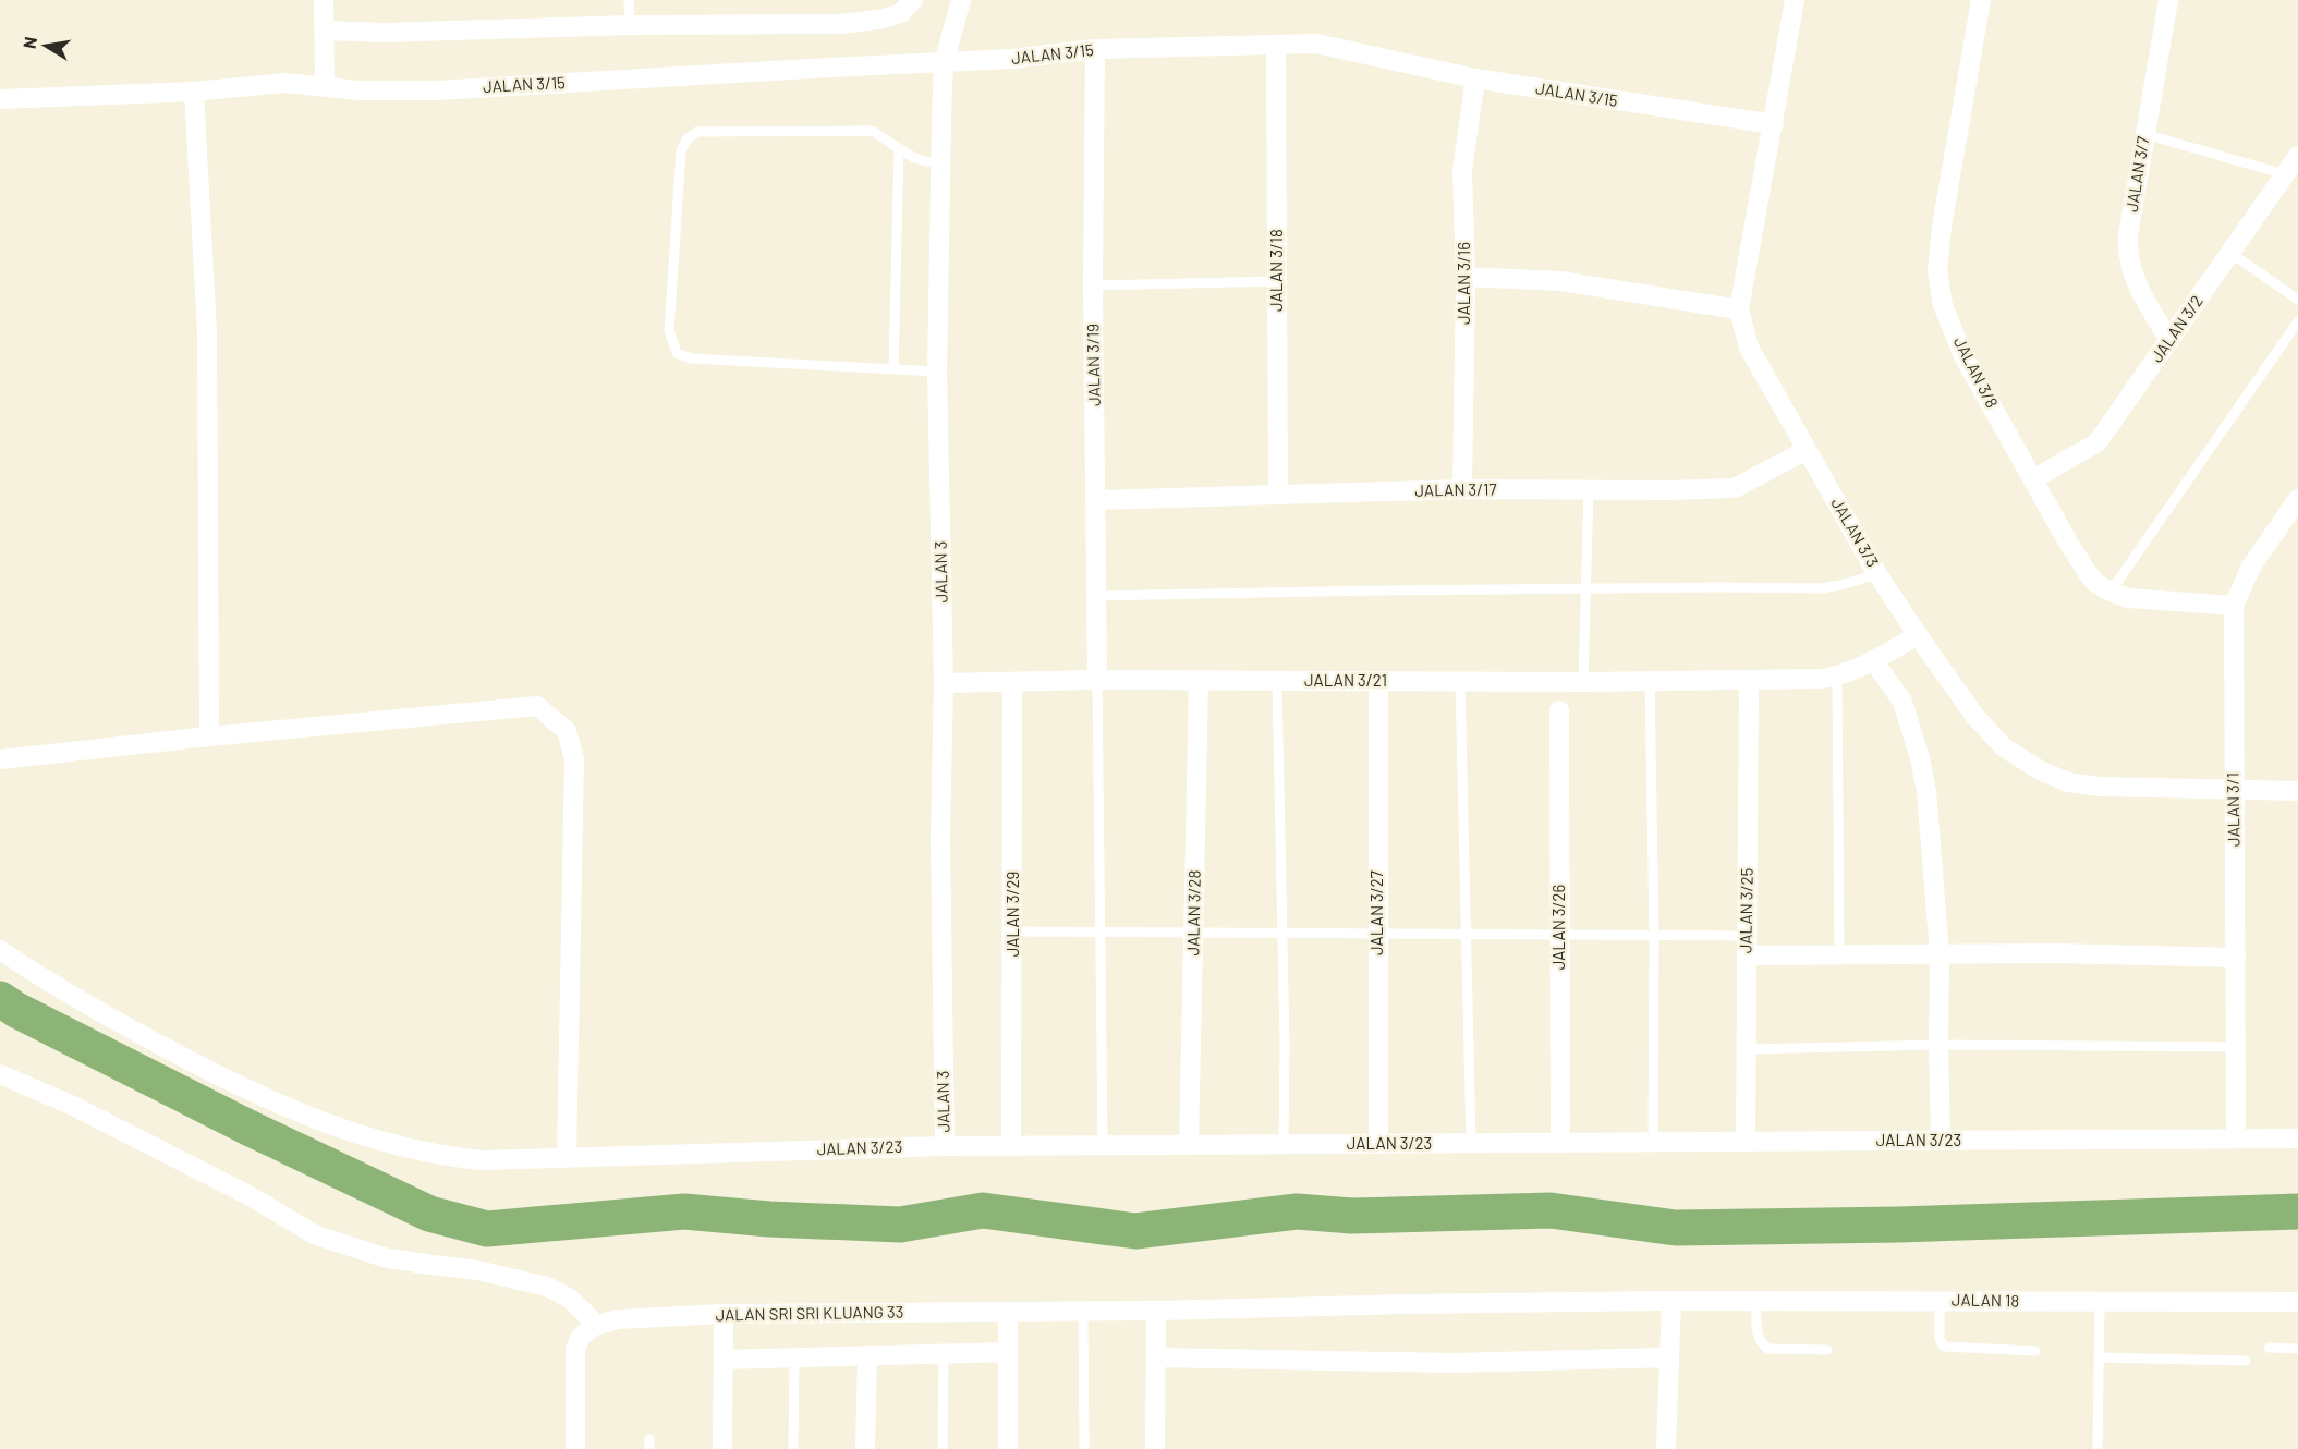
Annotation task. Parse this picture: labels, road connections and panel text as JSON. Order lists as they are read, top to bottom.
{
  "streets": {
    "street": [
      "JALAN 3/15",
      "JALAN 3/7",
      "JALAN 3/18",
      "JALAN 3/16",
      "JALAN 3/2",
      "JALAN 3/19",
      "JALAN 3/8",
      "JALAN 3/17",
      "JALAN 3/3",
      "JALAN 3",
      "JALAN 3/21",
      "JALAN 3/1",
      "JALAN 3/25",
      "JALAN 3/28",
      "JALAN 3/27",
      "JALAN 3/29",
      "JALAN 3/26",
      "JALAN 3/23",
      "JALAN 18",
      "JALAN SRI SRI KLUANG 33"
    ]
  },
  "crossings": [
    ["JALAN 3/15", "JALAN 3/18"],
    ["JALAN 3/15", "JALAN 3/16"],
    ["JALAN 3/15", "JALAN 3/19"],
    ["JALAN 3/15", "JALAN 3/3"],
    ["JALAN 3/15", "JALAN 3"],
    ["JALAN 3/7", "JALAN 3/2"],
    ["JALAN 3/18", "JALAN 3/17"],
    ["JALAN 3/16", "JALAN 3/17"],
    ["JALAN 3/2", "JALAN 3/8"],
    ["JALAN 3/19", "JALAN 3/17"],
    ["JALAN 3/19", "JALAN 3/21"],
    ["JALAN 3/8", "JALAN 3/1"],
    ["JALAN 3/17", "JALAN 3/3"],
    ["JALAN 3/3", "JALAN 3/1"],
    ["JALAN 3", "JALAN 3/21"],
    ["JALAN 3", "JALAN 3/23"],
    ["JALAN 3/21", "JALAN 3/25"],
    ["JALAN 3/21", "JALAN 3/28"],
    ["JALAN 3/21", "JALAN 3/27"],
    ["JALAN 3/21", "JALAN 3/29"],
    ["JALAN 3/1", "JALAN 3/23"],
    ["JALAN 3/25", "JALAN 3/23"],
    ["JALAN 3/28", "JALAN 3/23"],
    ["JALAN 3/27", "JALAN 3/23"],
    ["JALAN 3/29", "JALAN 3/23"],
    ["JALAN 3/26", "JALAN 3/23"],
    ["JALAN 18", "JALAN SRI SRI KLUANG 33"]
  ],
  "north": "left"
}
